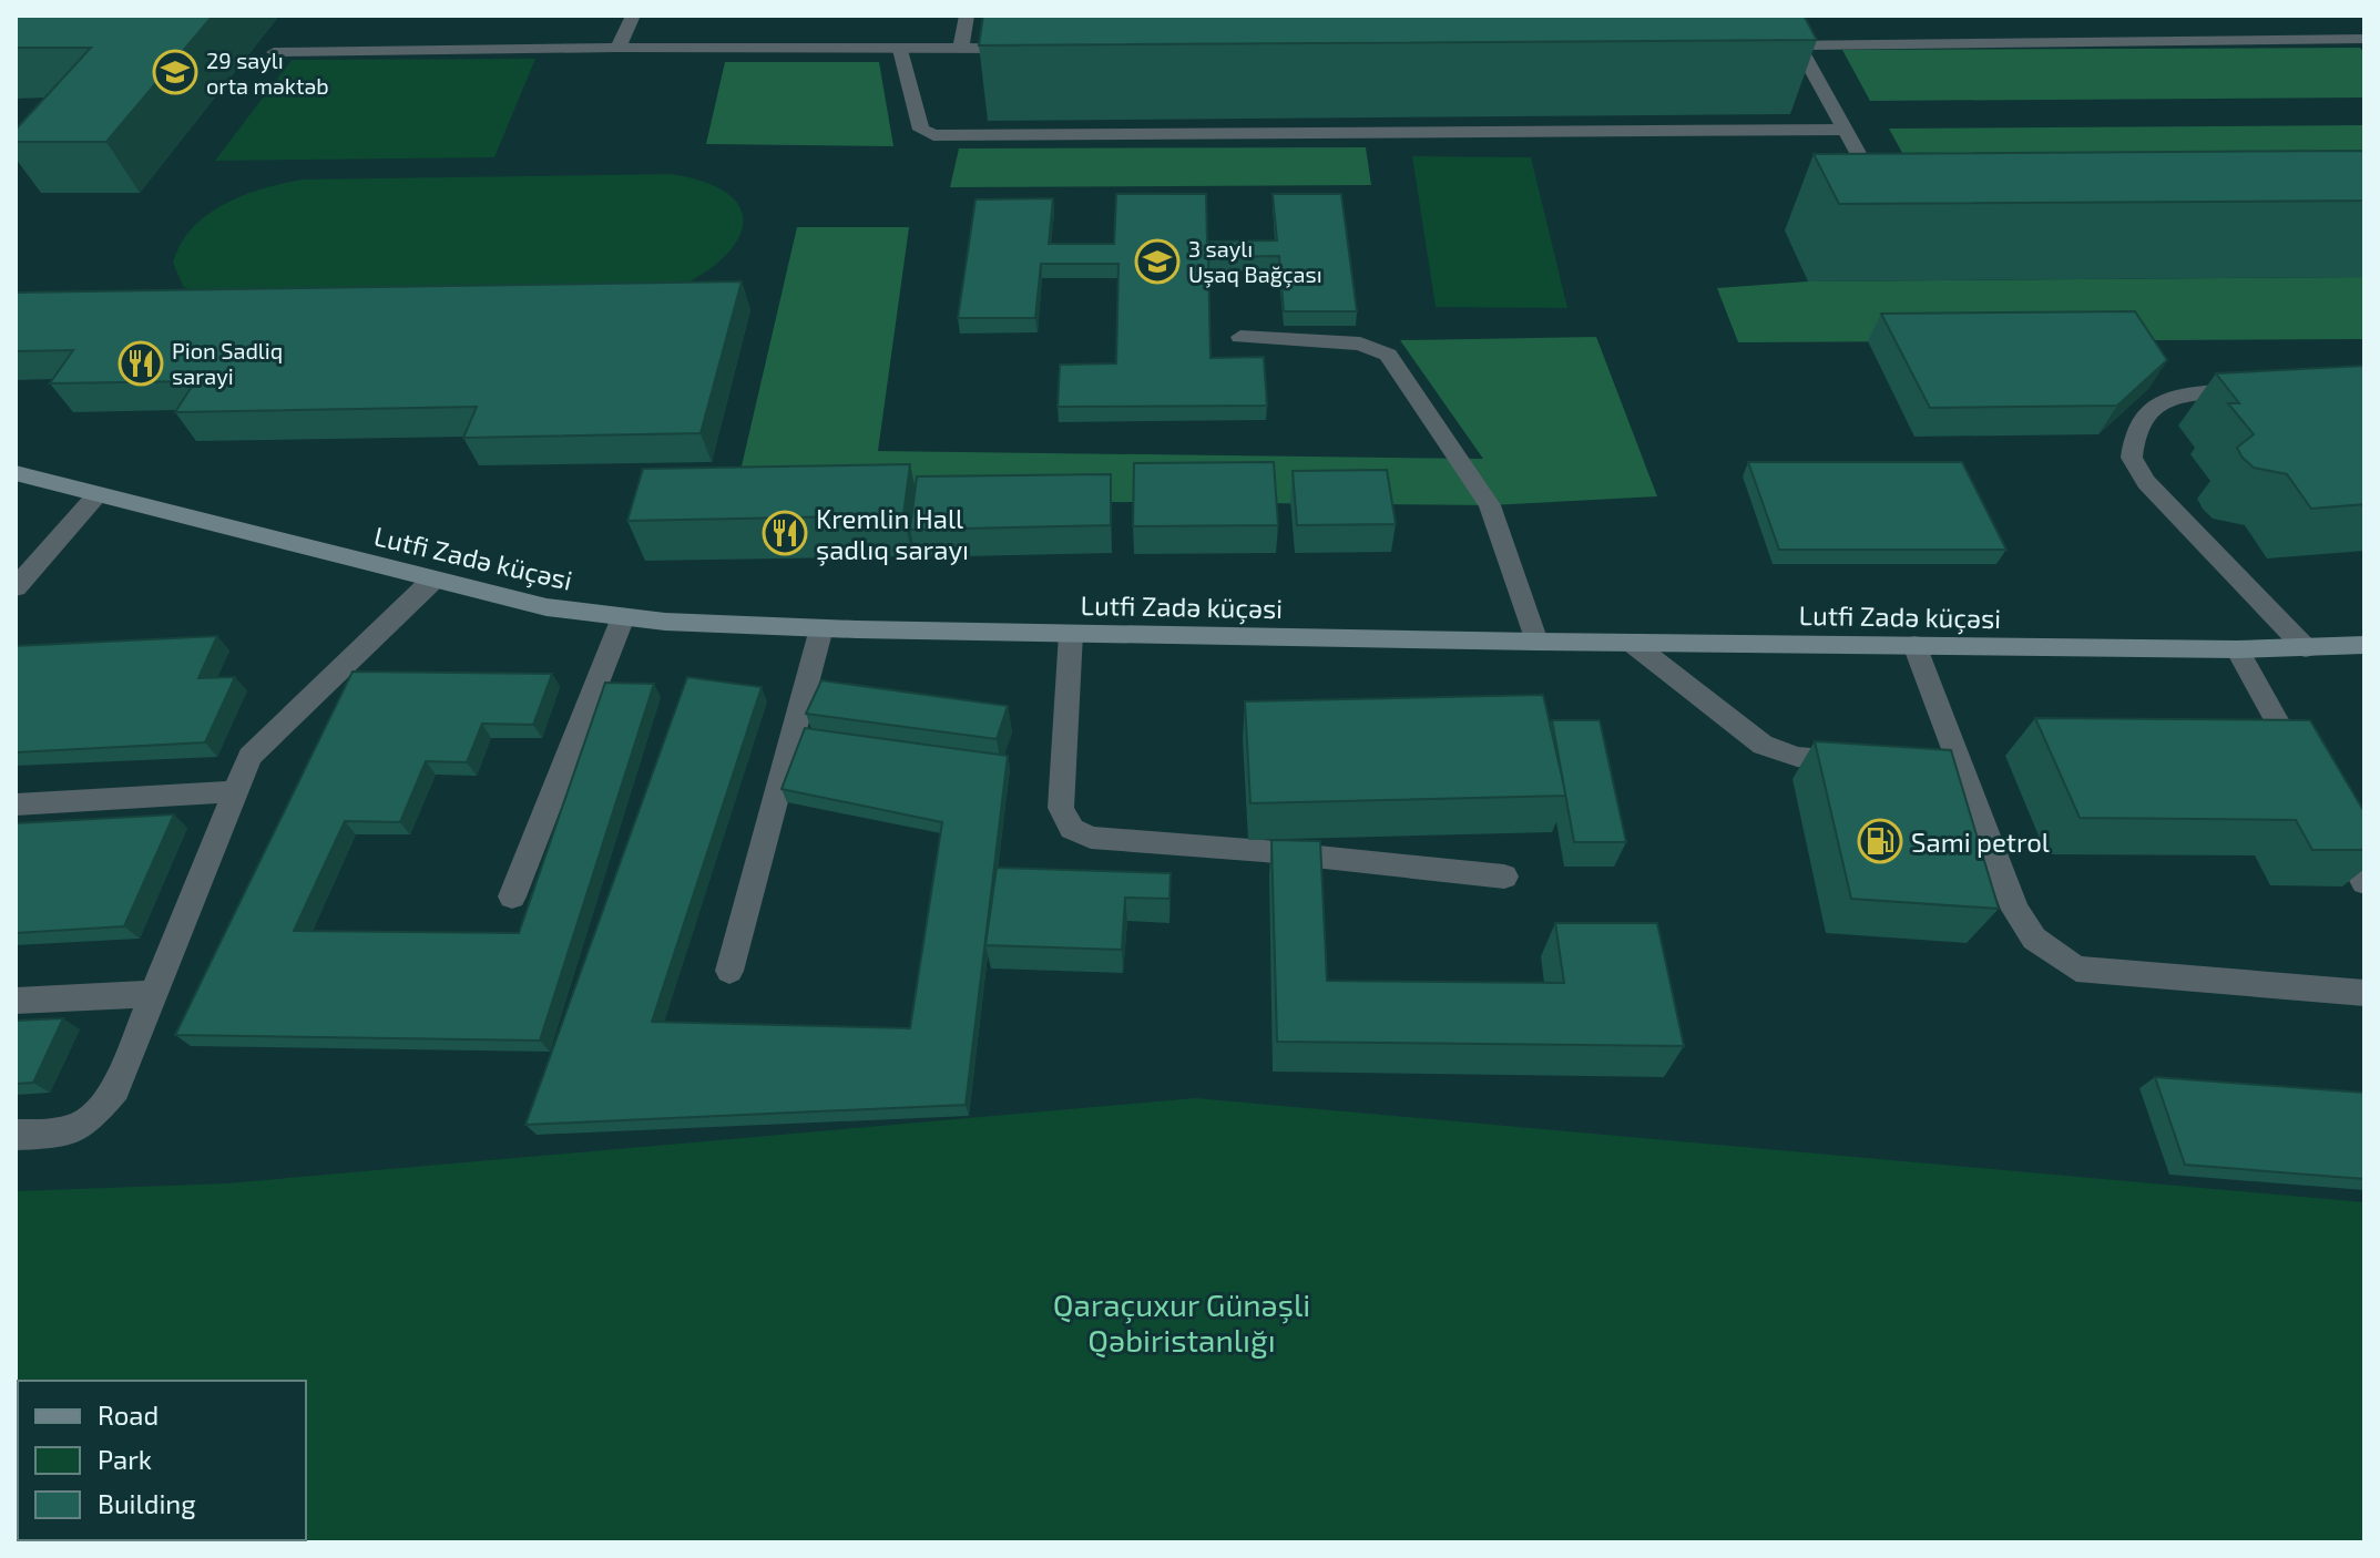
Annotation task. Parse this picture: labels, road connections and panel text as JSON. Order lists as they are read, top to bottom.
{
  "streets": {
    "main road": ["Lutfi Zadə küçəsi"]
  },
  "parks": ["Qaraçuxur Günəşli Qəbiristanlığı"],
  "places": {
    "school or university": ["29 saylı orta məktəb", "3 saylı Uşaq Bağçası"],
    "restaurant": ["Pion Sadliq sarayi", "Kremlin Hall şadlıq sarayı"],
    "fuel station": ["Sami petrol"]
  },
  "legend": ["Road", "Park", "Building"]
}
